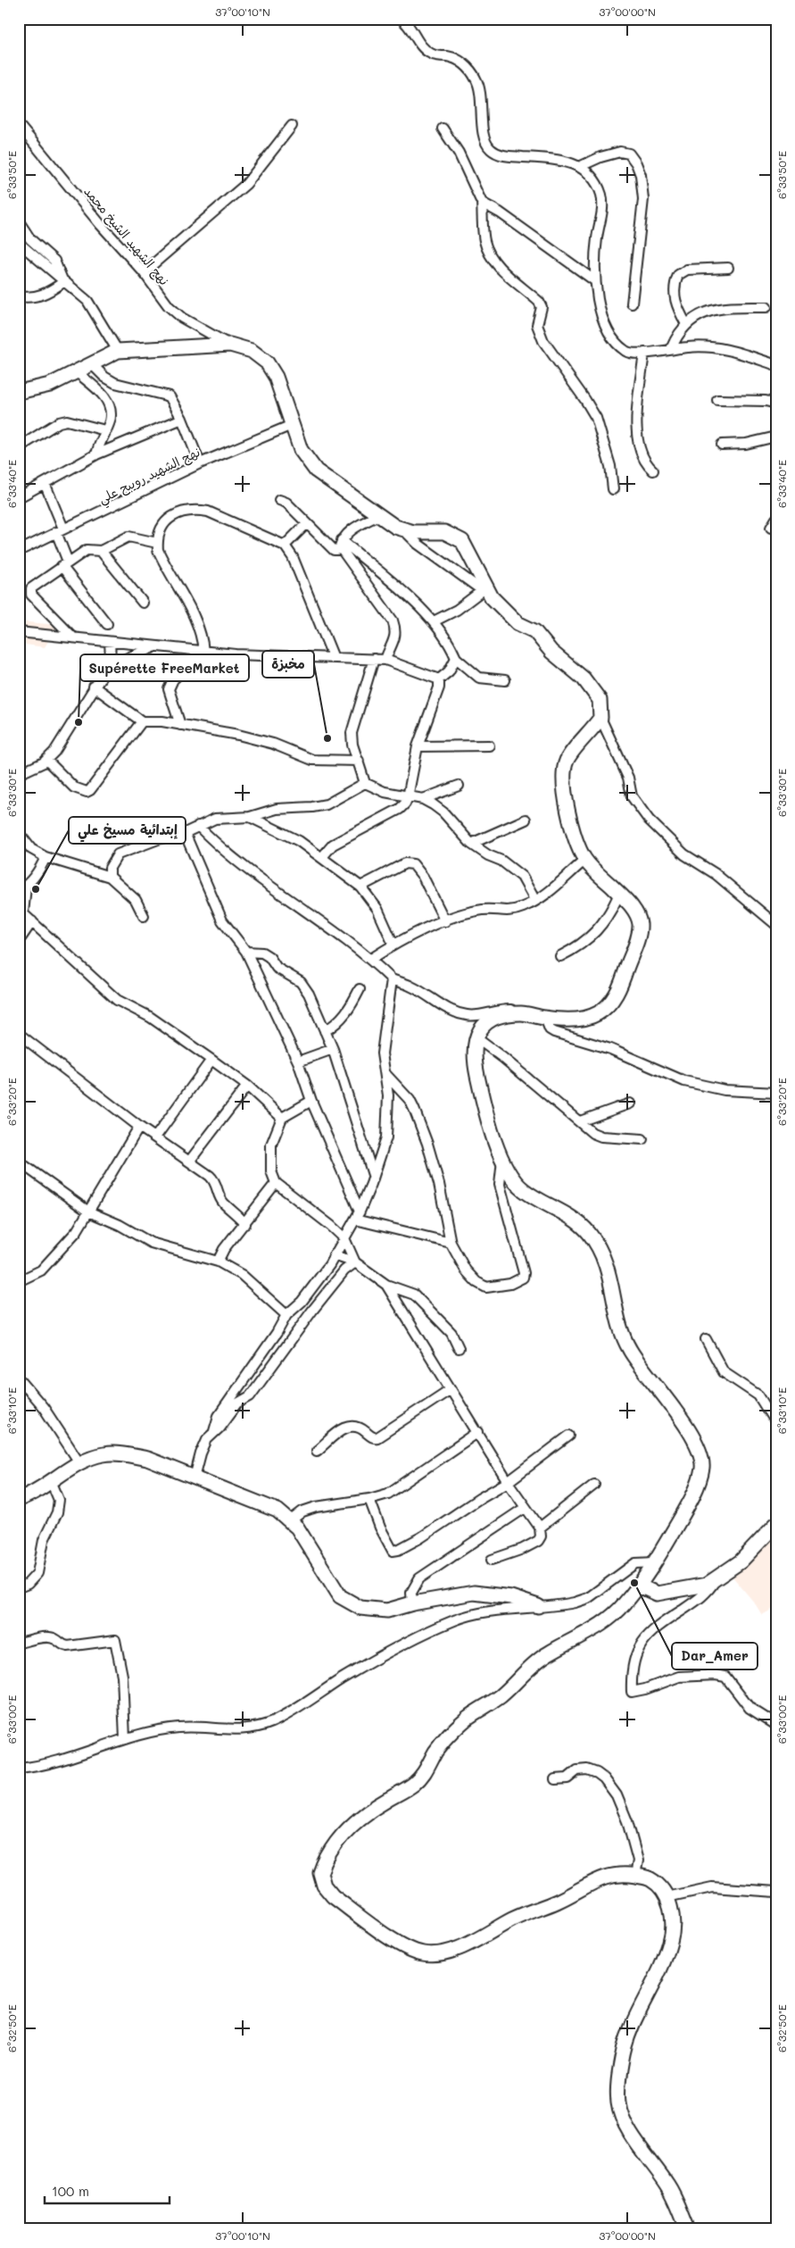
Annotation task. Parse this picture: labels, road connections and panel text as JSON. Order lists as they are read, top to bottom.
{
  "streets": {
    "street": ["نهج الشهيد الشيخ محمد", "نهج الشهيد رويبح علي"]
  },
  "places": [
    "Supérette FreeMarket",
    "مخبزة",
    "إبتدائية مسيخ علي",
    "Dar_Amer"
  ],
  "scale_bar": "100 m",
  "coordinates": [
    "37°00'10\"N",
    "37°00'00\"N",
    "6°33'50\"E",
    "6°33'40\"E",
    "6°33'30\"E",
    "6°33'20\"E",
    "6°33'10\"E",
    "6°33'00\"E",
    "6°32'50\"E"
  ]
}
